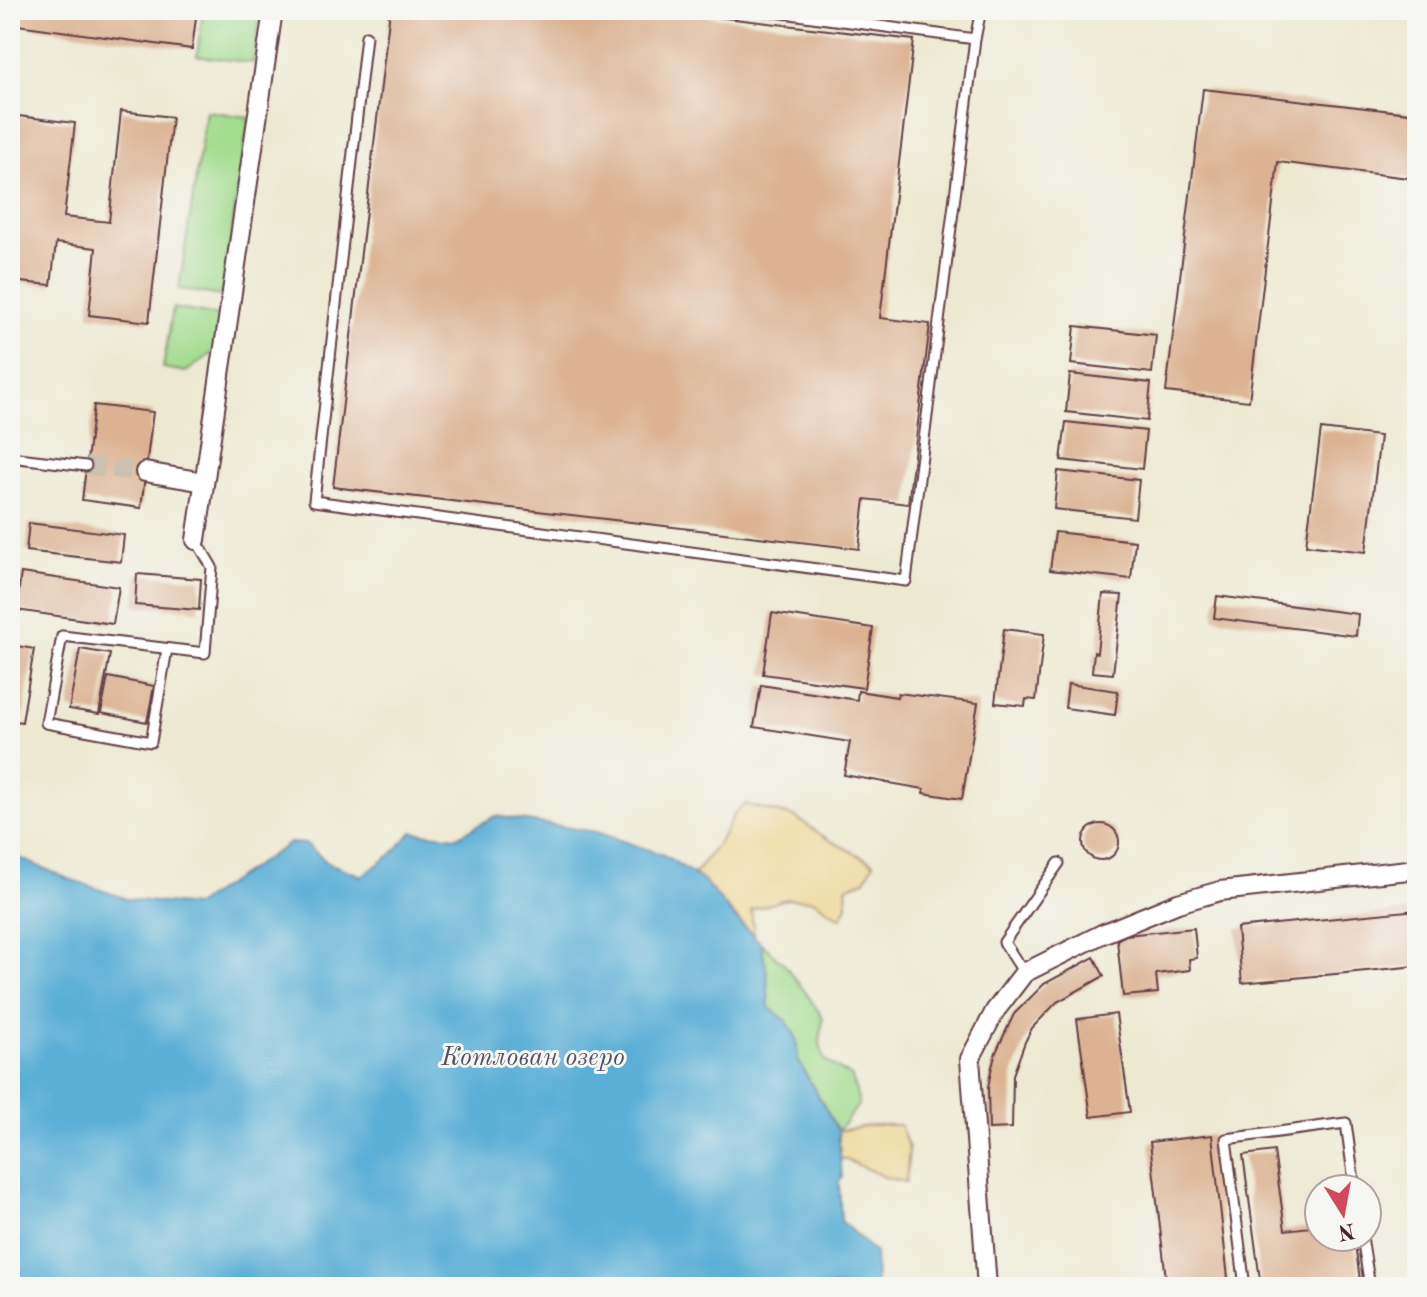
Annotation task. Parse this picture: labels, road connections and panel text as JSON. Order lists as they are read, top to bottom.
{
  "water": ["Котлован озеро"],
  "north": "bottom"
}
